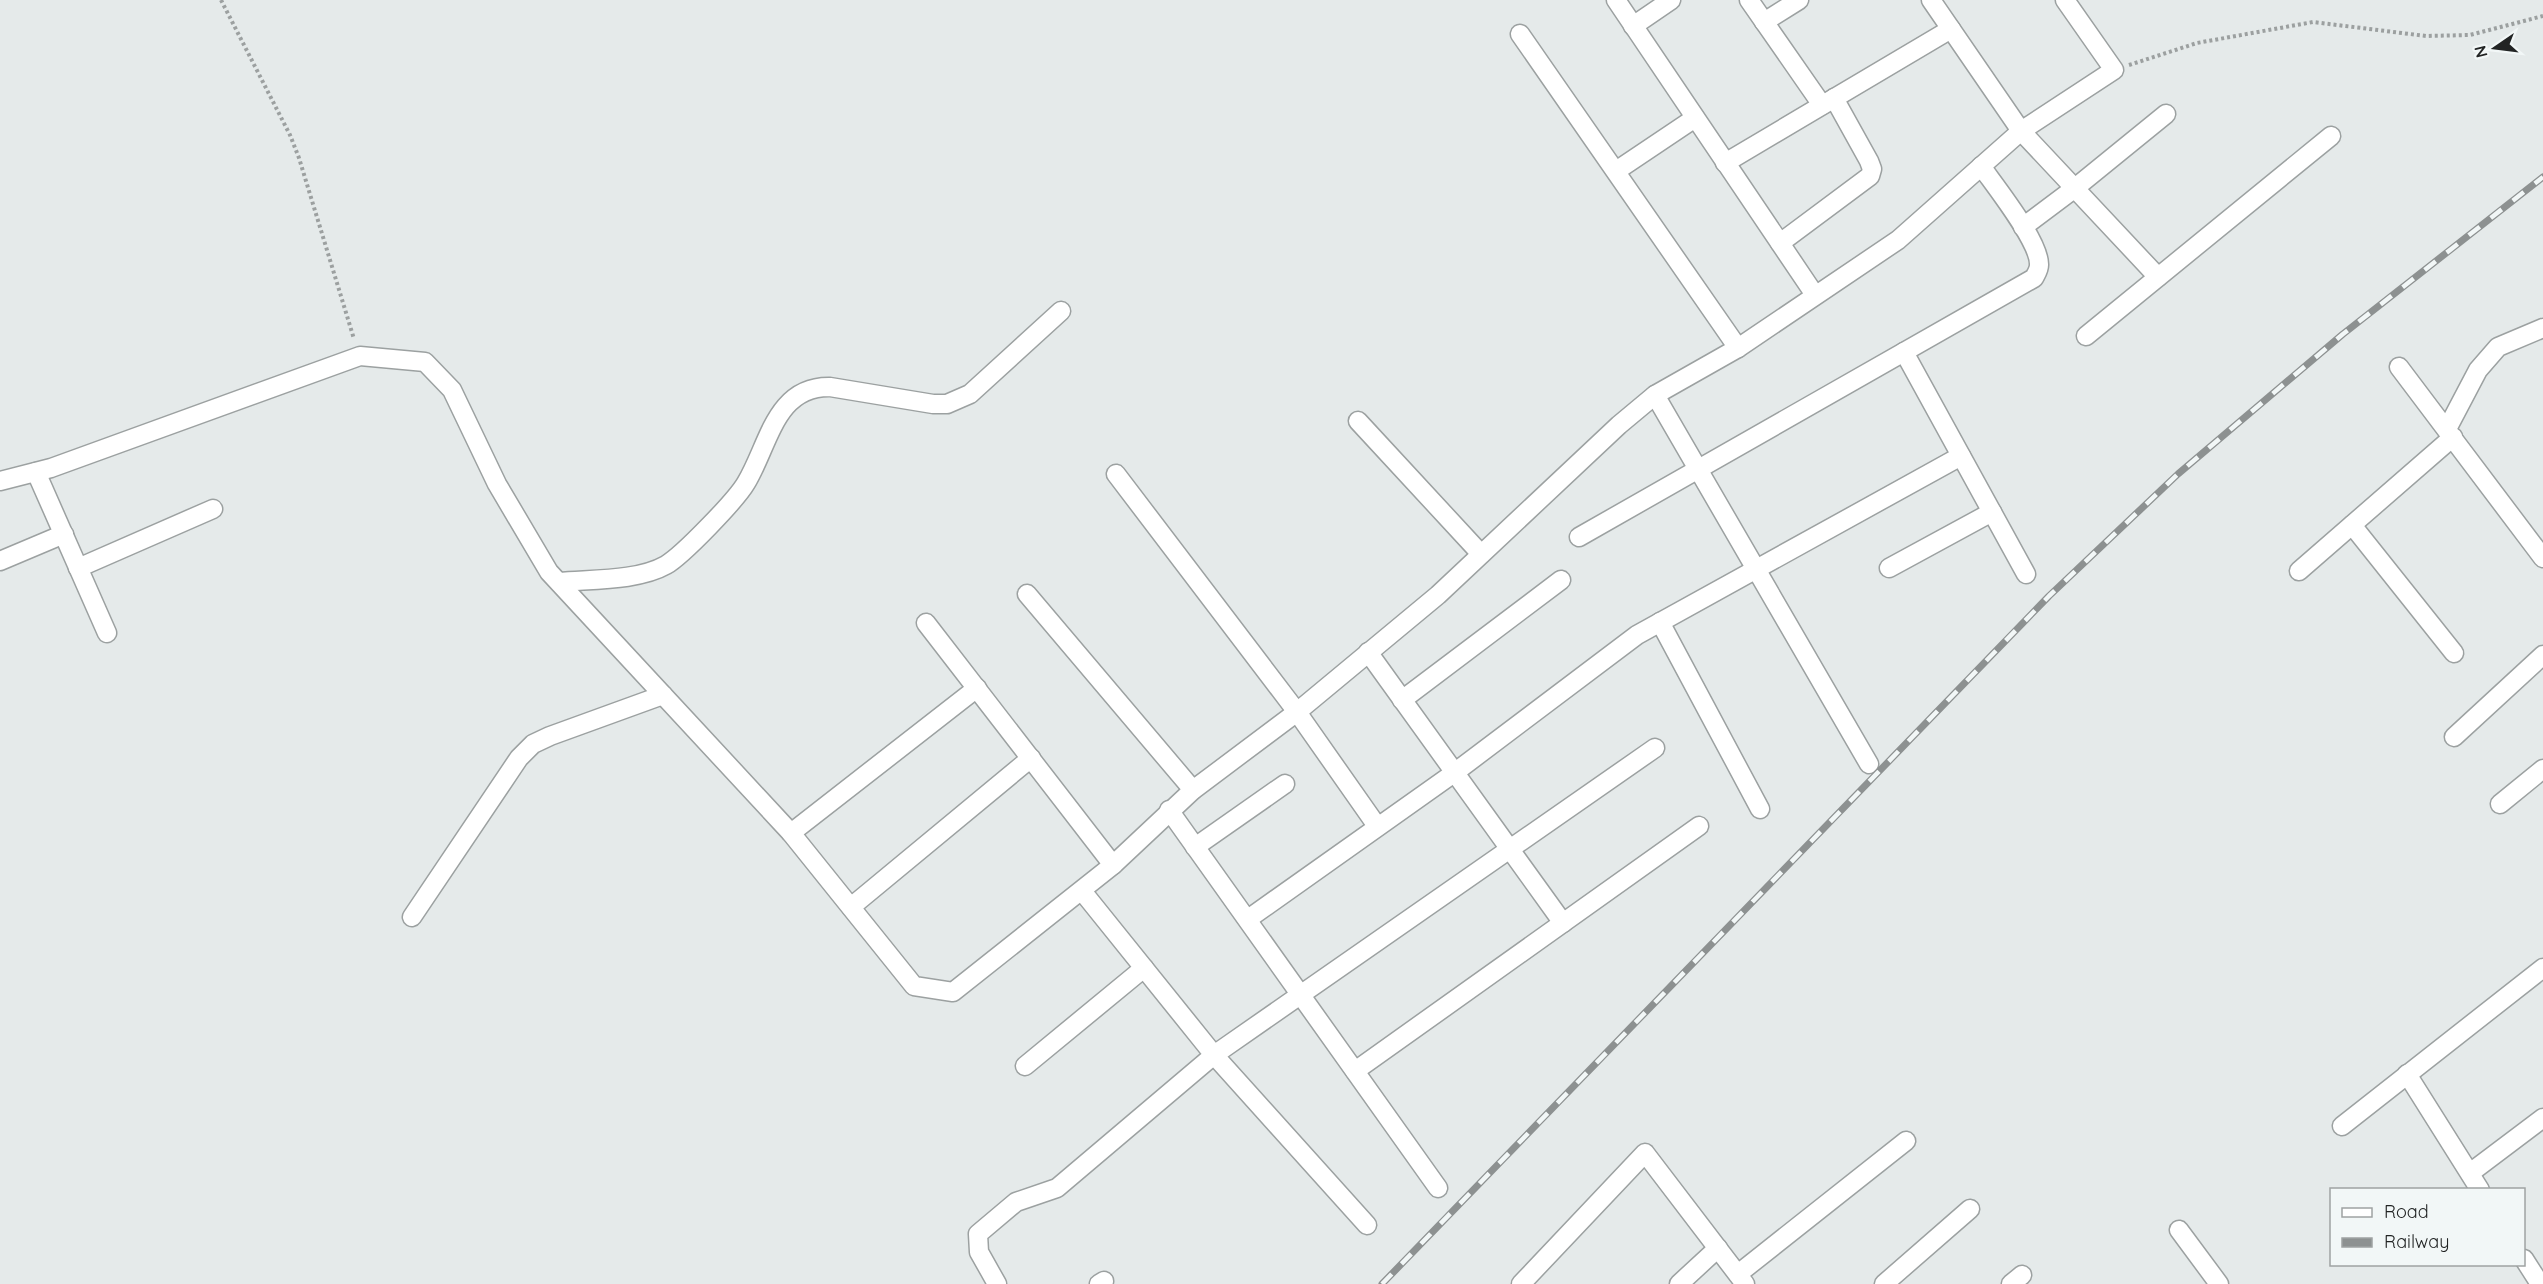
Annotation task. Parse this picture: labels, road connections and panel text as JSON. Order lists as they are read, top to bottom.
{
  "legend": ["Road", "Railway"],
  "north": "left"
}
